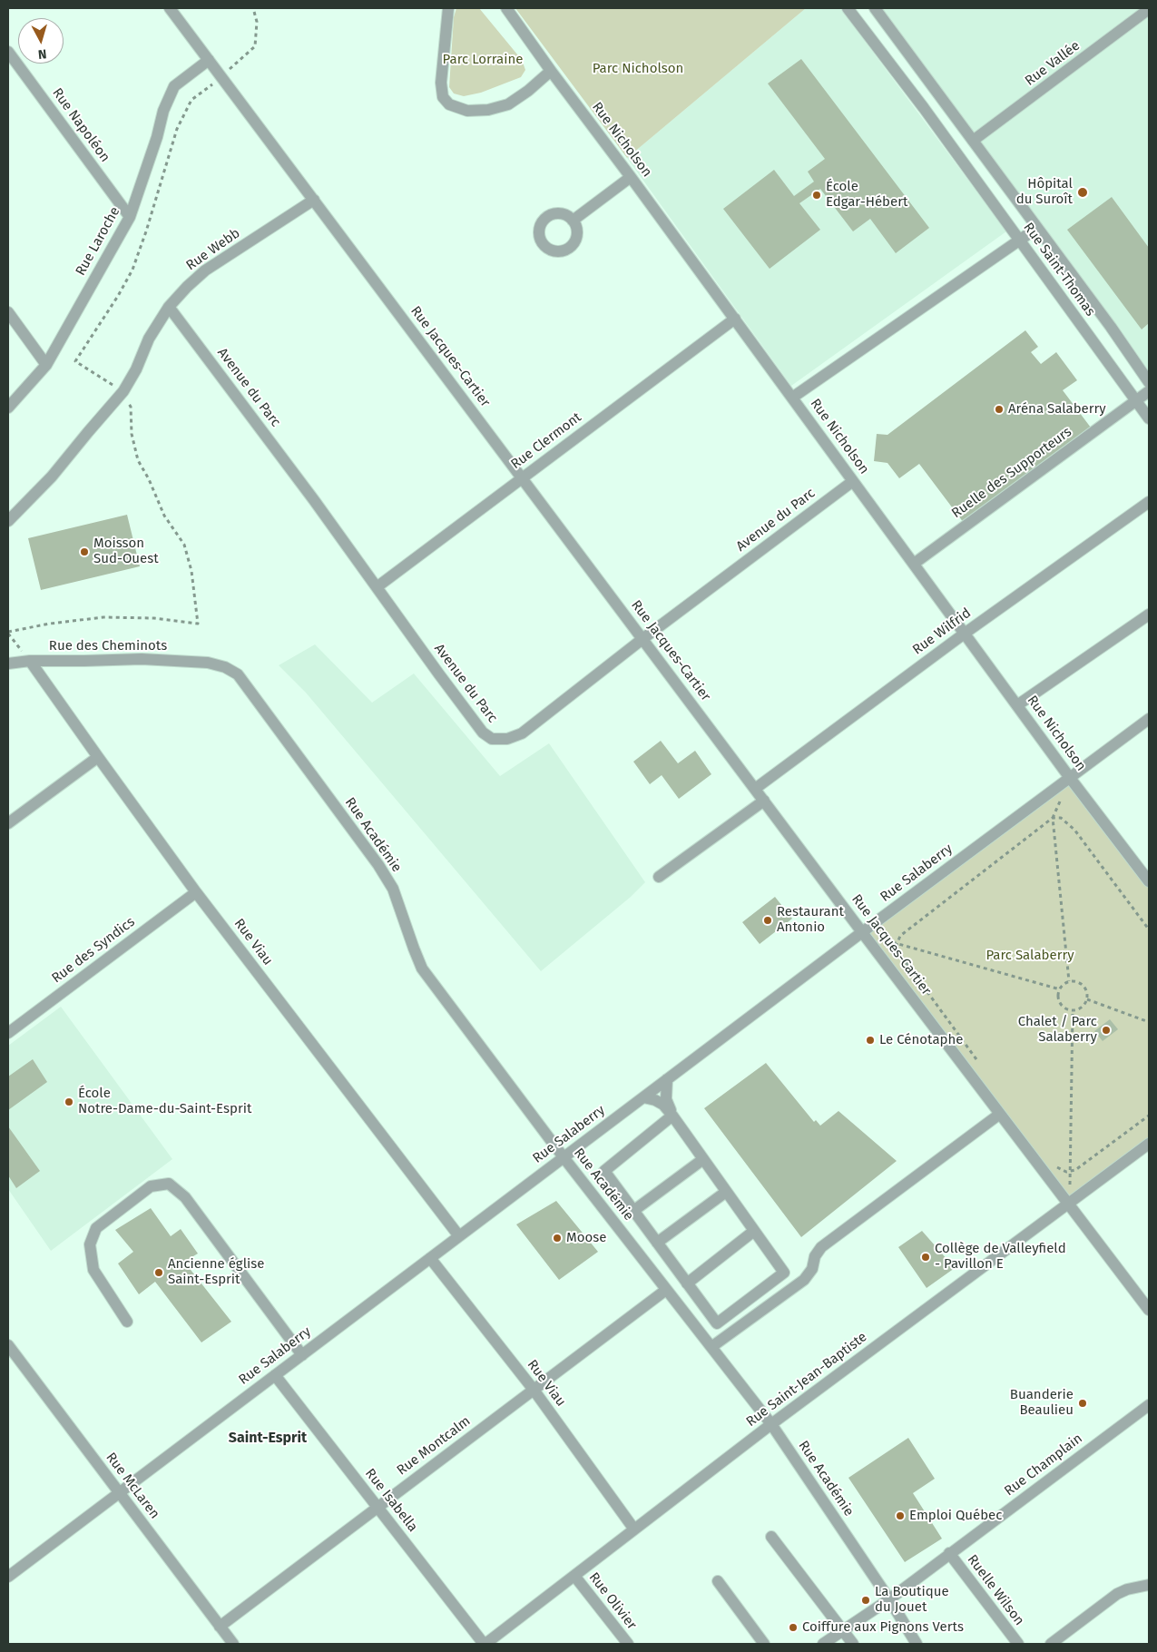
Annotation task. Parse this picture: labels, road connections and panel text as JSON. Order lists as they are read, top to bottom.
{
  "streets": {
    "street": [
      "Rue Vallée",
      "Rue Napoléon",
      "Rue Nicholson",
      "Rue Laroche",
      "Rue Webb",
      "Rue Saint-Thomas",
      "Rue Jacques-Cartier",
      "Avenue du Parc",
      "Rue Clermont",
      "Ruelle des Supporteurs",
      "Rue Wilfrid",
      "Rue des Cheminots",
      "Rue Académie",
      "Rue Salaberry",
      "Rue Viau",
      "Rue des Syndics",
      "Rue Saint-Jean-Baptiste",
      "Rue Montcalm",
      "Rue Champlain",
      "Rue McLaren",
      "Rue Isabella",
      "Ruelle Wilson",
      "Rue Olivier"
    ]
  },
  "crossings": [
    ["Rue Vallée", "Rue Saint-Thomas"],
    ["Rue Napoléon", "Rue Laroche"],
    ["Rue Nicholson", "Avenue du Parc"],
    ["Rue Nicholson", "Rue Clermont"],
    ["Rue Nicholson", "Ruelle des Supporteurs"],
    ["Rue Nicholson", "Rue Wilfrid"],
    ["Rue Nicholson", "Rue Salaberry"],
    ["Rue Laroche", "Rue Jacques-Cartier"],
    ["Rue Webb", "Rue Jacques-Cartier"],
    ["Rue Webb", "Avenue du Parc"],
    ["Rue Saint-Thomas", "Ruelle des Supporteurs"],
    ["Rue Jacques-Cartier", "Avenue du Parc"],
    ["Rue Jacques-Cartier", "Rue Clermont"],
    ["Rue Jacques-Cartier", "Rue Wilfrid"],
    ["Rue Jacques-Cartier", "Rue Salaberry"],
    ["Rue Jacques-Cartier", "Rue Saint-Jean-Baptiste"],
    ["Avenue du Parc", "Rue Clermont"],
    ["Rue des Cheminots", "Rue Académie"],
    ["Rue des Cheminots", "Rue Viau"],
    ["Rue Académie", "Rue Salaberry"],
    ["Rue Académie", "Rue Saint-Jean-Baptiste"],
    ["Rue Académie", "Rue Montcalm"],
    ["Rue Académie", "Rue Champlain"],
    ["Rue Salaberry", "Rue Viau"],
    ["Rue Salaberry", "Rue McLaren"],
    ["Rue Salaberry", "Rue Isabella"],
    ["Rue Viau", "Rue des Syndics"],
    ["Rue Viau", "Rue Saint-Jean-Baptiste"],
    ["Rue Viau", "Rue Montcalm"],
    ["Rue Saint-Jean-Baptiste", "Rue Isabella"],
    ["Rue Saint-Jean-Baptiste", "Rue Olivier"],
    ["Rue Montcalm", "Rue McLaren"],
    ["Rue Montcalm", "Rue Isabella"],
    ["Rue Champlain", "Ruelle Wilson"]
  ],
  "districts": ["Saint-Esprit"],
  "parks": ["Parc Lorraine", "Parc Nicholson", "Parc Salaberry"],
  "places": [
    "Hôpital du Suroît",
    "École Edgar-Hébert",
    "Aréna Salaberry",
    "Moisson Sud-Ouest",
    "Restaurant Antonio",
    "Chalet / Parc Salaberry",
    "Le Cénotaphe",
    "École Notre-Dame-du-Saint-Esprit",
    "Moose",
    "Collège de Valleyfield - Pavillon E",
    "Ancienne église Saint-Esprit",
    "Buanderie Beaulieu",
    "Emploi Québec",
    "La Boutique du Jouet",
    "Coiffure aux Pignons Verts"
  ],
  "north": "bottom"
}
